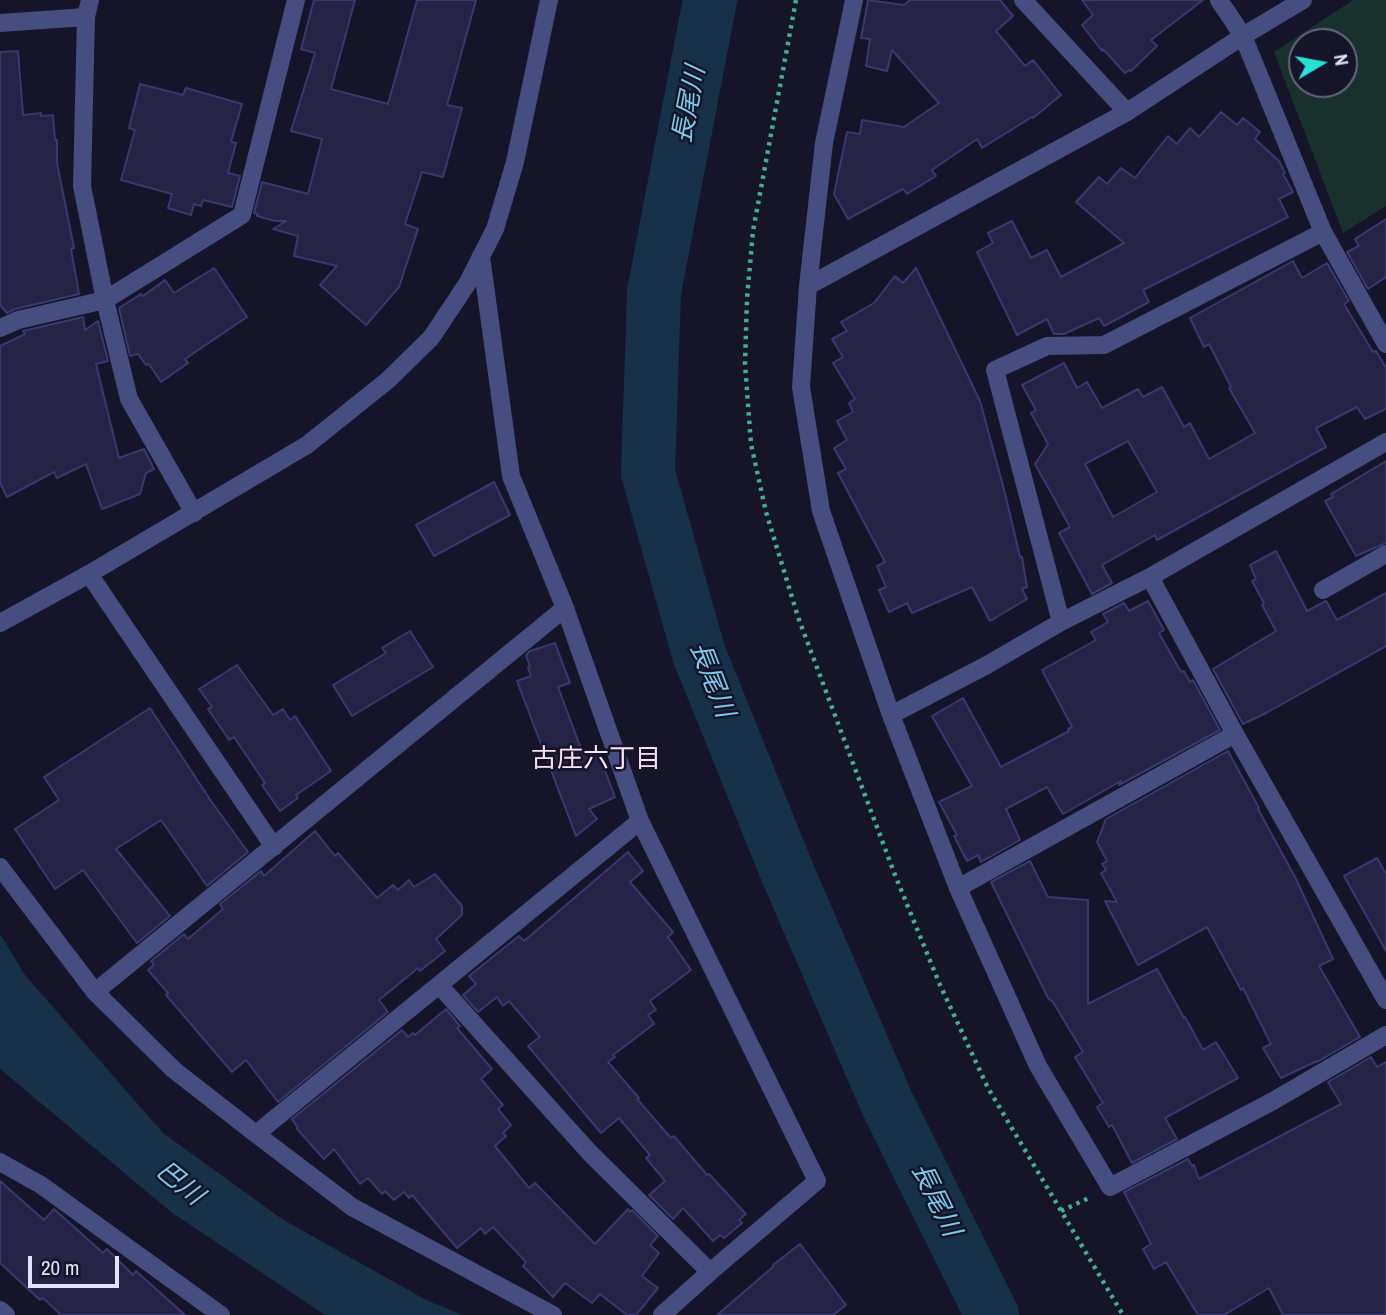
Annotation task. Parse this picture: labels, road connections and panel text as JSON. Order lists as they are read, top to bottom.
{
  "districts": ["古庄六丁目"],
  "water": ["長尾川", "巴川"],
  "scale_bar": "20 m",
  "north": "right"
}
